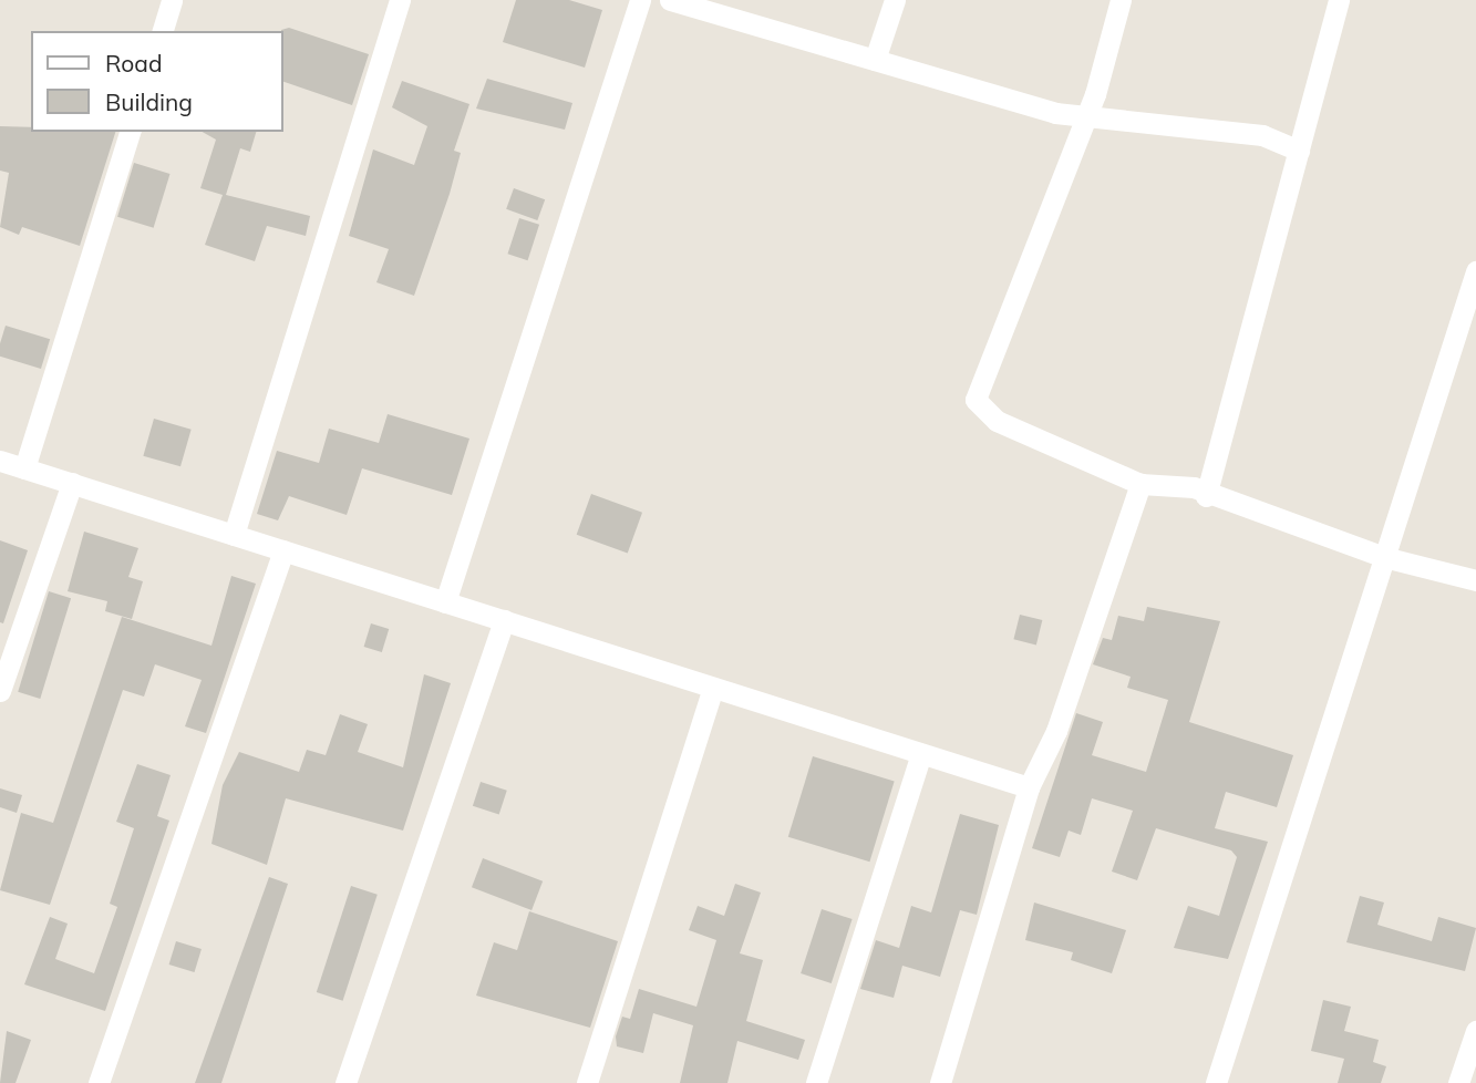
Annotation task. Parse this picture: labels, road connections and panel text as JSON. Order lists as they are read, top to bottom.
{
  "legend": ["Road", "Building"]
}
